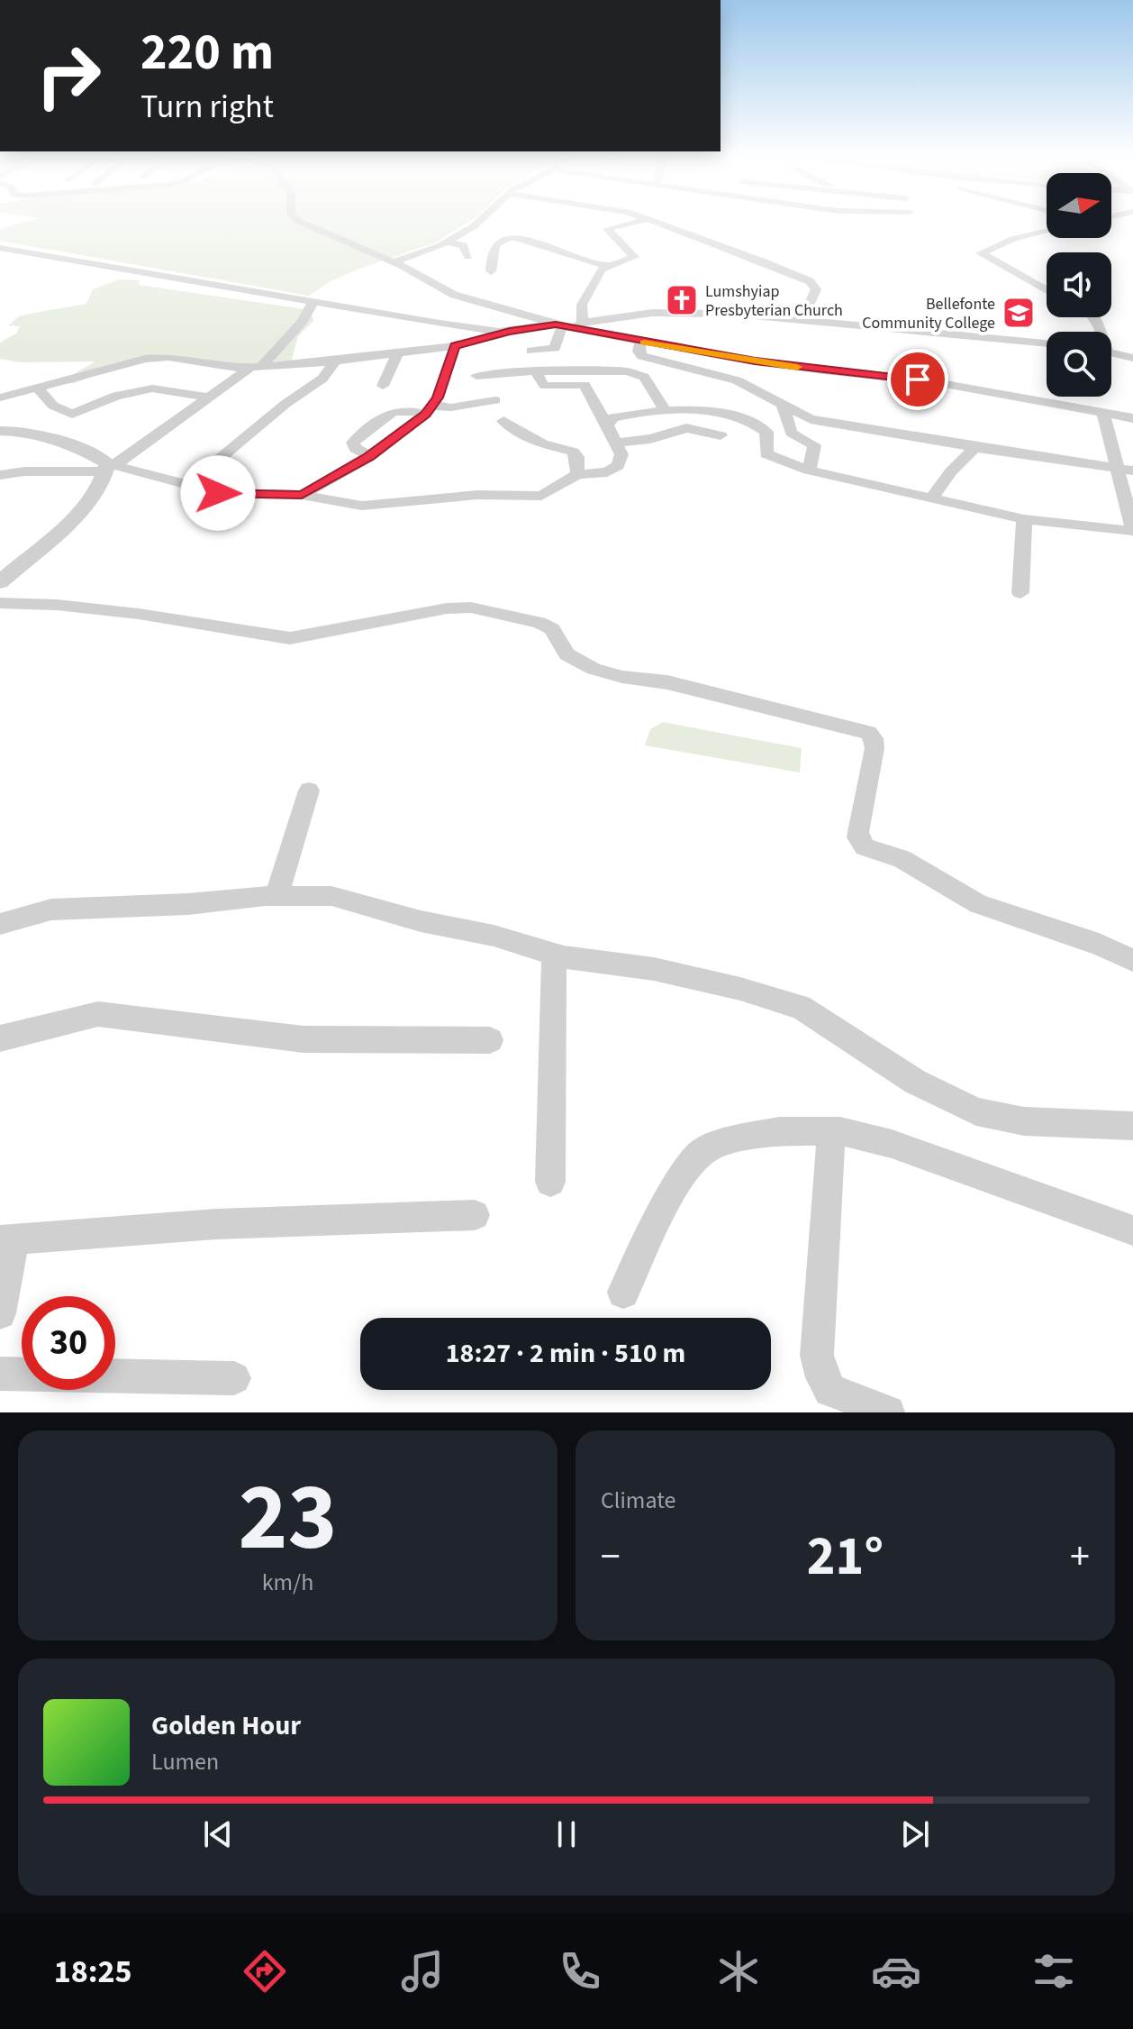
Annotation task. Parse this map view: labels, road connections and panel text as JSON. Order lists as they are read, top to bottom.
{
  "places": {
    "church": ["Lumshyiap Presbyterian Church"],
    "school or university": ["Bellefonte Community College"]
  },
  "north": "right",
  "page": {
    "turn": ["220 m", "Turn right"],
    "limit": "30",
    "trip": "18:27 · 2 min · 510 m",
    "tile": [
      ["23", "km/h"],
      "Climate"
    ],
    "heat": ["−", "21°", "+"],
    "song": ["Golden Hour", "Lumen"],
    "tabs": "18:25"
  }
}
